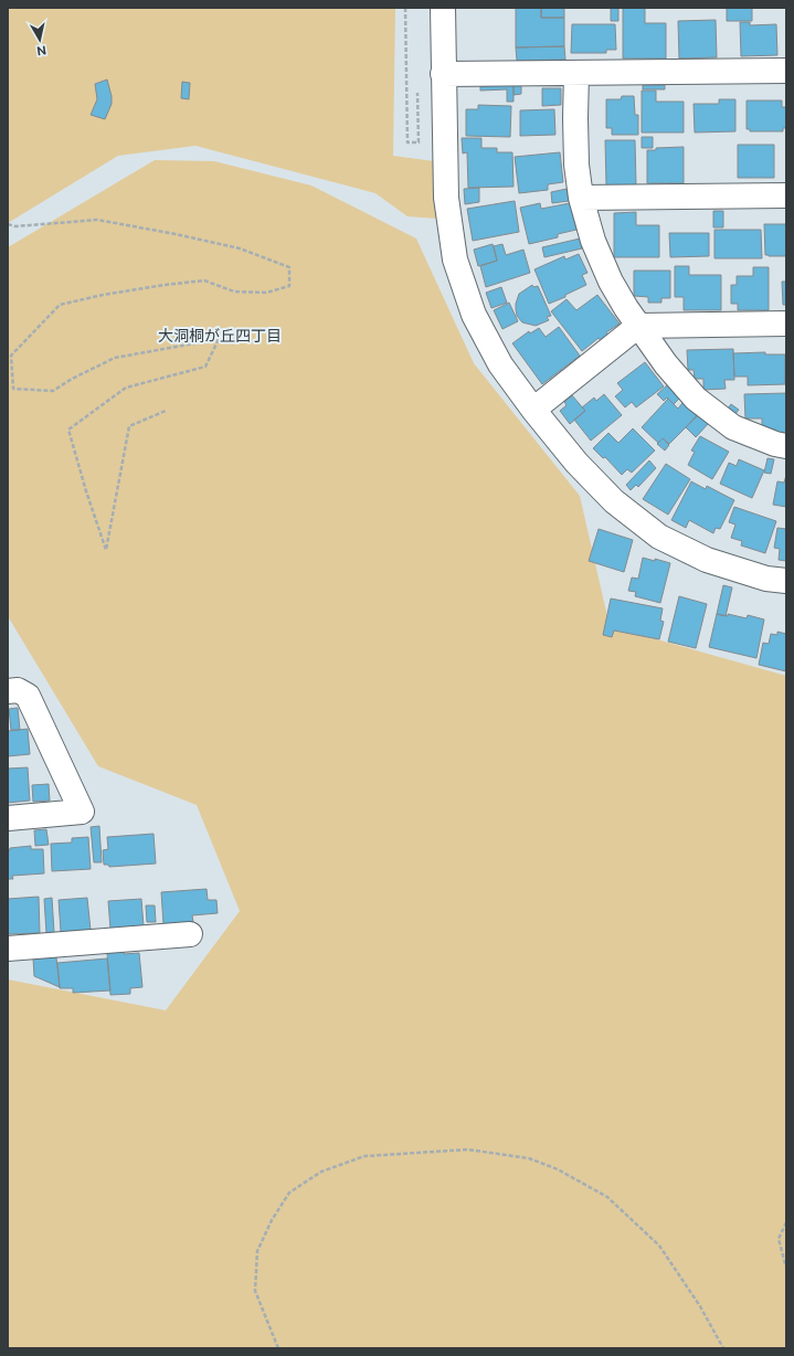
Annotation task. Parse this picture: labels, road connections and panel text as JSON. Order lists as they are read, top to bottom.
{
  "districts": ["大洞桐が丘四丁目"],
  "north": "bottom"
}
